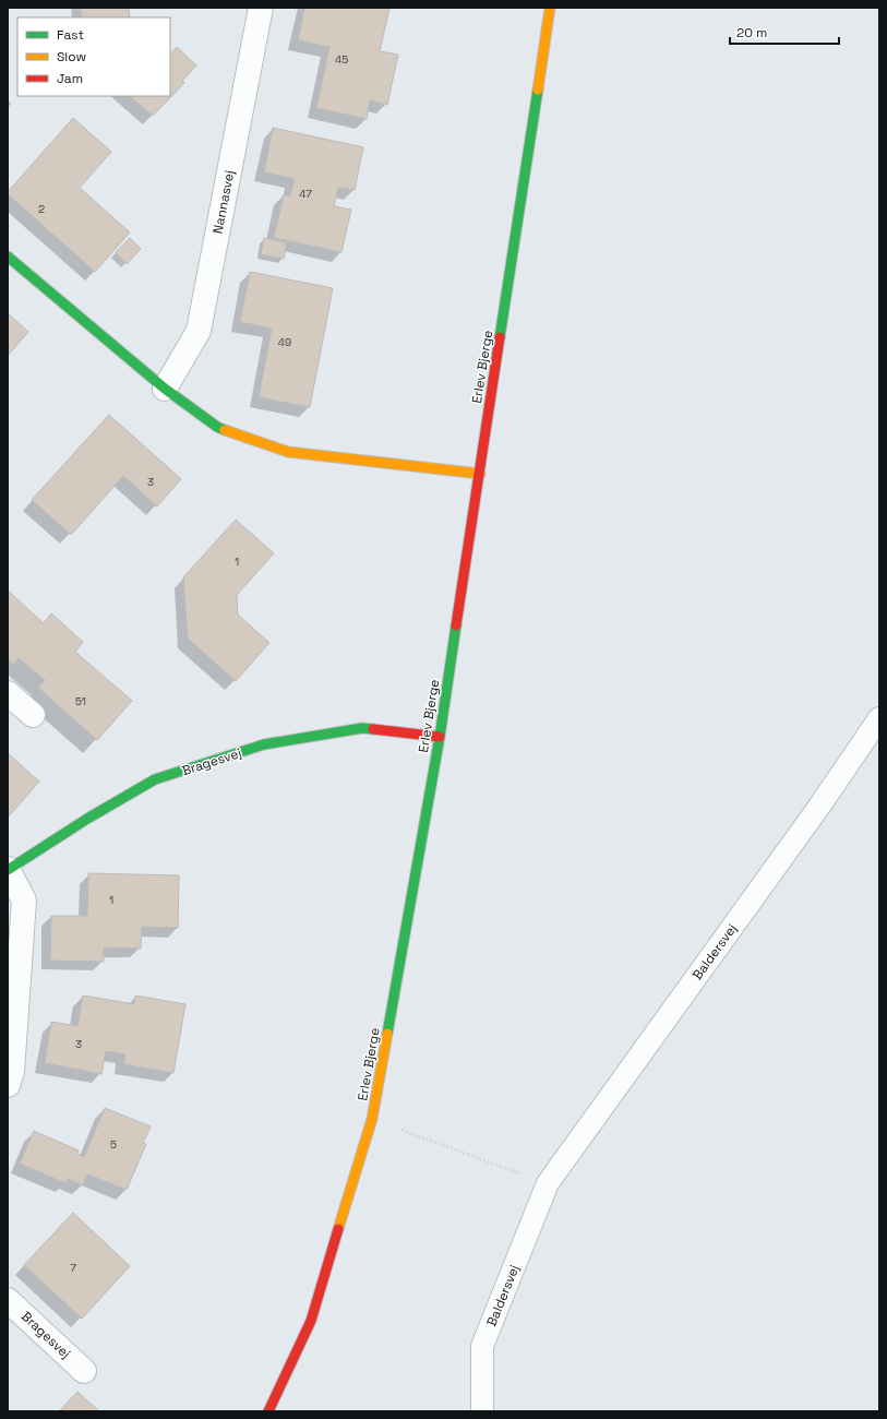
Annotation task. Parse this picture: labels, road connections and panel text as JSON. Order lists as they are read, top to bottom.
{
  "streets": {
    "street": ["Nannasvej", "Erlev Bjerge", "Bragesvej"],
    "lane": ["Baldersvej"]
  },
  "crossings": [
    ["Erlev Bjerge", "Bragesvej"]
  ],
  "house_numbers": [
    "45",
    "47",
    "2",
    "49",
    "3",
    "1",
    "51",
    "1",
    "3",
    "5",
    "7"
  ],
  "legend": ["Fast", "Slow", "Jam"],
  "scale_bar": "20 m"
}
